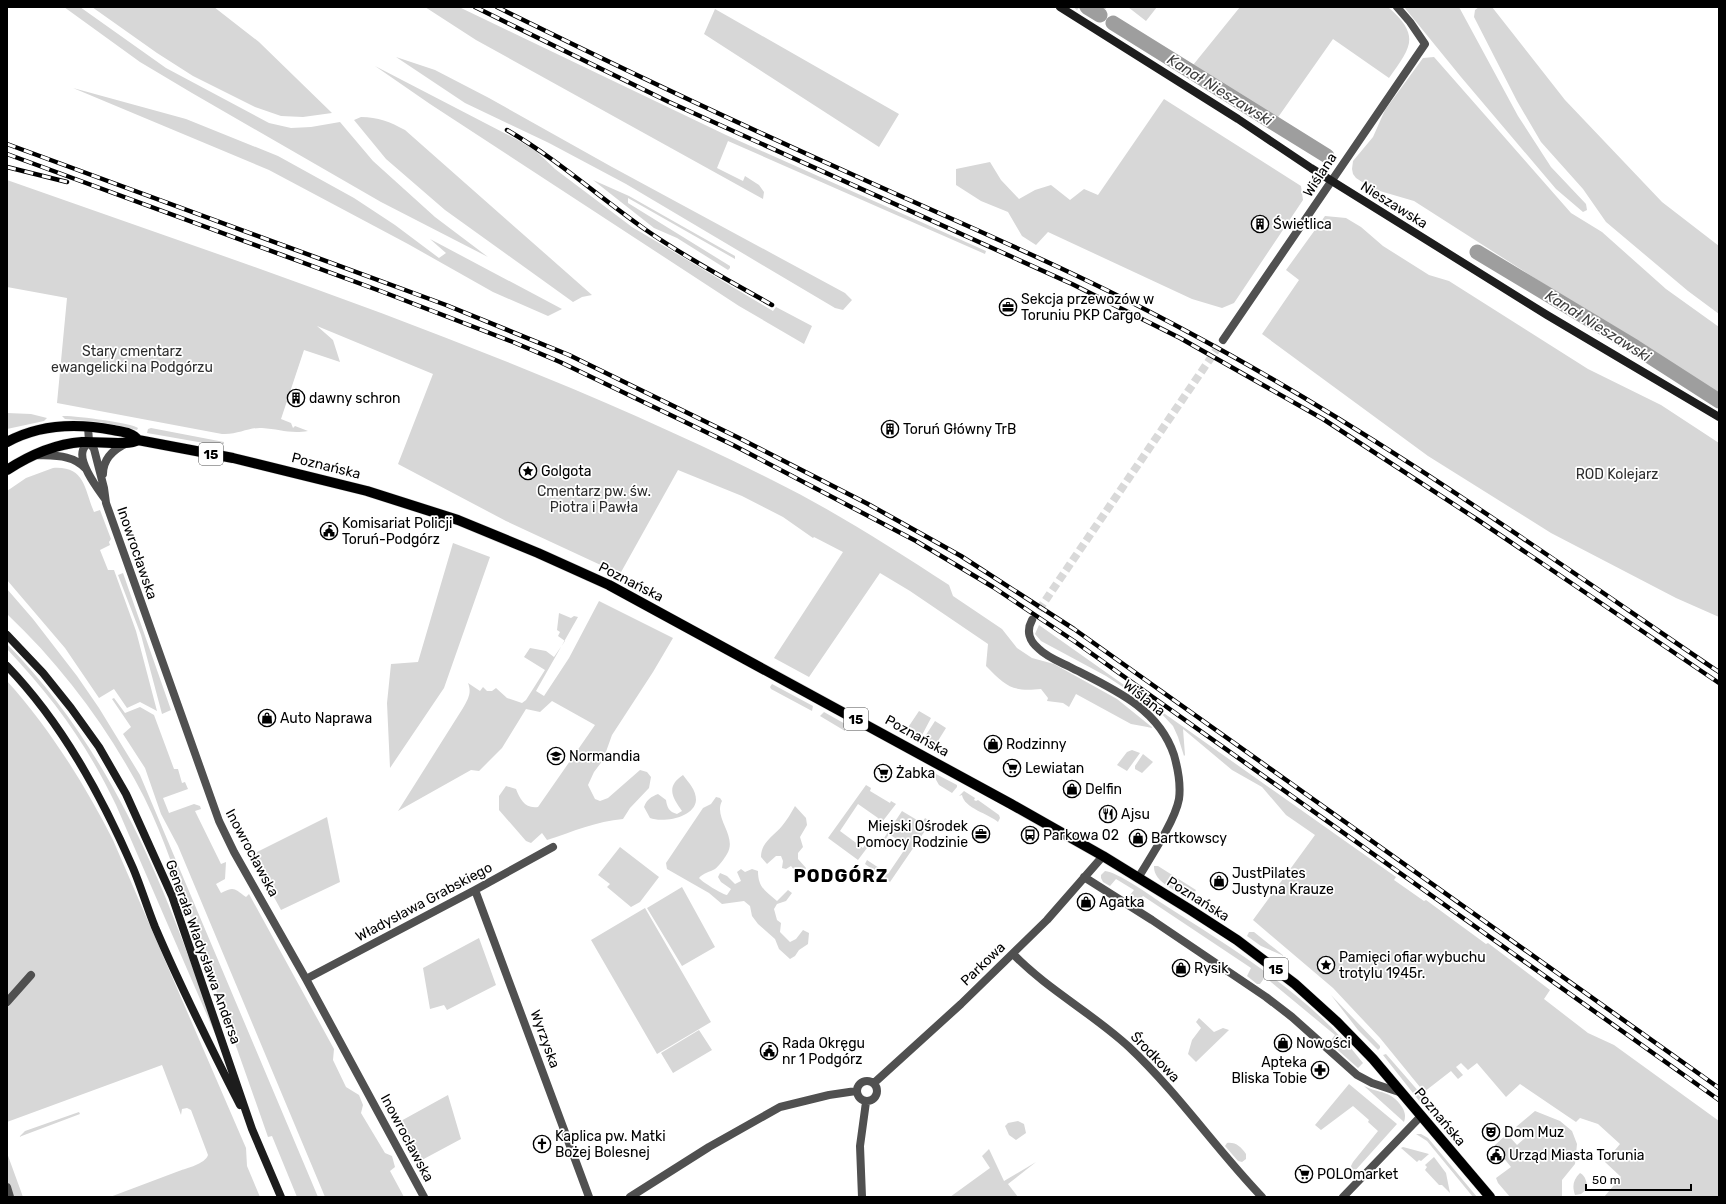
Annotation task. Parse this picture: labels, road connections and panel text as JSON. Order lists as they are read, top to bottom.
{
  "streets": {
    "main road": [
      "Nieszawska",
      "15",
      "Poznańska",
      "Generała Władysława Andersa"
    ],
    "street": [
      "Wiślana",
      "Inowrocławska",
      "Władysława Grabskiego",
      "Parkowa",
      "Wyrzyska",
      "Środkowa"
    ]
  },
  "crossings": [
    ["Wiślana", "Nieszawska"],
    ["Wiślana", "Poznańska"],
    ["Poznańska", "Parkowa"],
    ["Inowrocławska", "Władysława Grabskiego"],
    ["Władysława Grabskiego", "Wyrzyska"],
    ["Parkowa", "Środkowa"]
  ],
  "districts": ["PODGÓRZ"],
  "water": ["Kanał Nieszawski"],
  "parks": ["Stary cmentarz ewangelicki na Podgórzu", "ROD Kolejarz", "Cmentarz pw. św. Piotra i Pawła"],
  "places": {
    "building": ["Świetlica", "dawny schron", "Toruń Główny TrB"],
    "office": ["Sekcja przewozów w Toruniu PKP Cargo", "Miejski Ośrodek Pomocy Rodzinie"],
    "place": ["Golgota", "Pamięci ofiar wybuchu trotylu 1945r."],
    "public building": ["Komisariat Policji Toruń-Podgórz", "Rada Okręgu nr 1 Podgórz", "Urząd Miasta Torunia"],
    "shop": [
      "Auto Naprawa",
      "Rodzinny",
      "Delfin",
      "Bartkowscy",
      "JustPilates Justyna Krauze",
      "Agatka",
      "Rysik",
      "Nowości"
    ],
    "school or university": ["Normandia"],
    "supermarket": ["Lewiatan", "Żabka", "POLOmarket"],
    "restaurant": ["Ajsu"],
    "bus stop": ["Parkowa 02"],
    "pharmacy": ["Apteka Bliska Tobie"],
    "theatre": ["Dom Muz"],
    "church": ["Kaplica pw. Matki Bożej Bolesnej"]
  },
  "scale_bar": "50 m"
}
